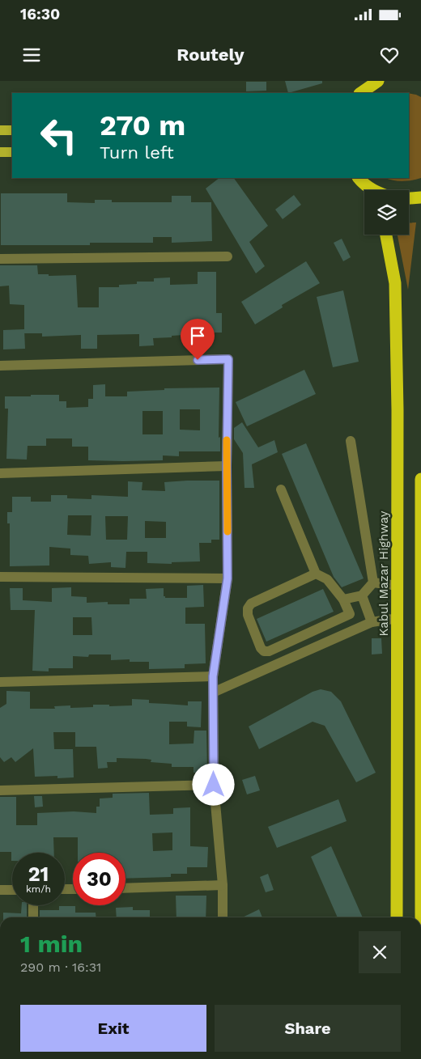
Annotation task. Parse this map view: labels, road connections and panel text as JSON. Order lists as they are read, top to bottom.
{
  "streets": {
    "highway": ["Kabul Mazar Highway"]
  },
  "page": {
    "status": "16:30",
    "header": "Routely",
    "turn": ["270 m", "Turn left"],
    "speed": "21 km/h",
    "limit": "30",
    "heading": ["1 min", "290 m · 16:31"],
    "buttons": ["Exit", "Share"]
  }
}
